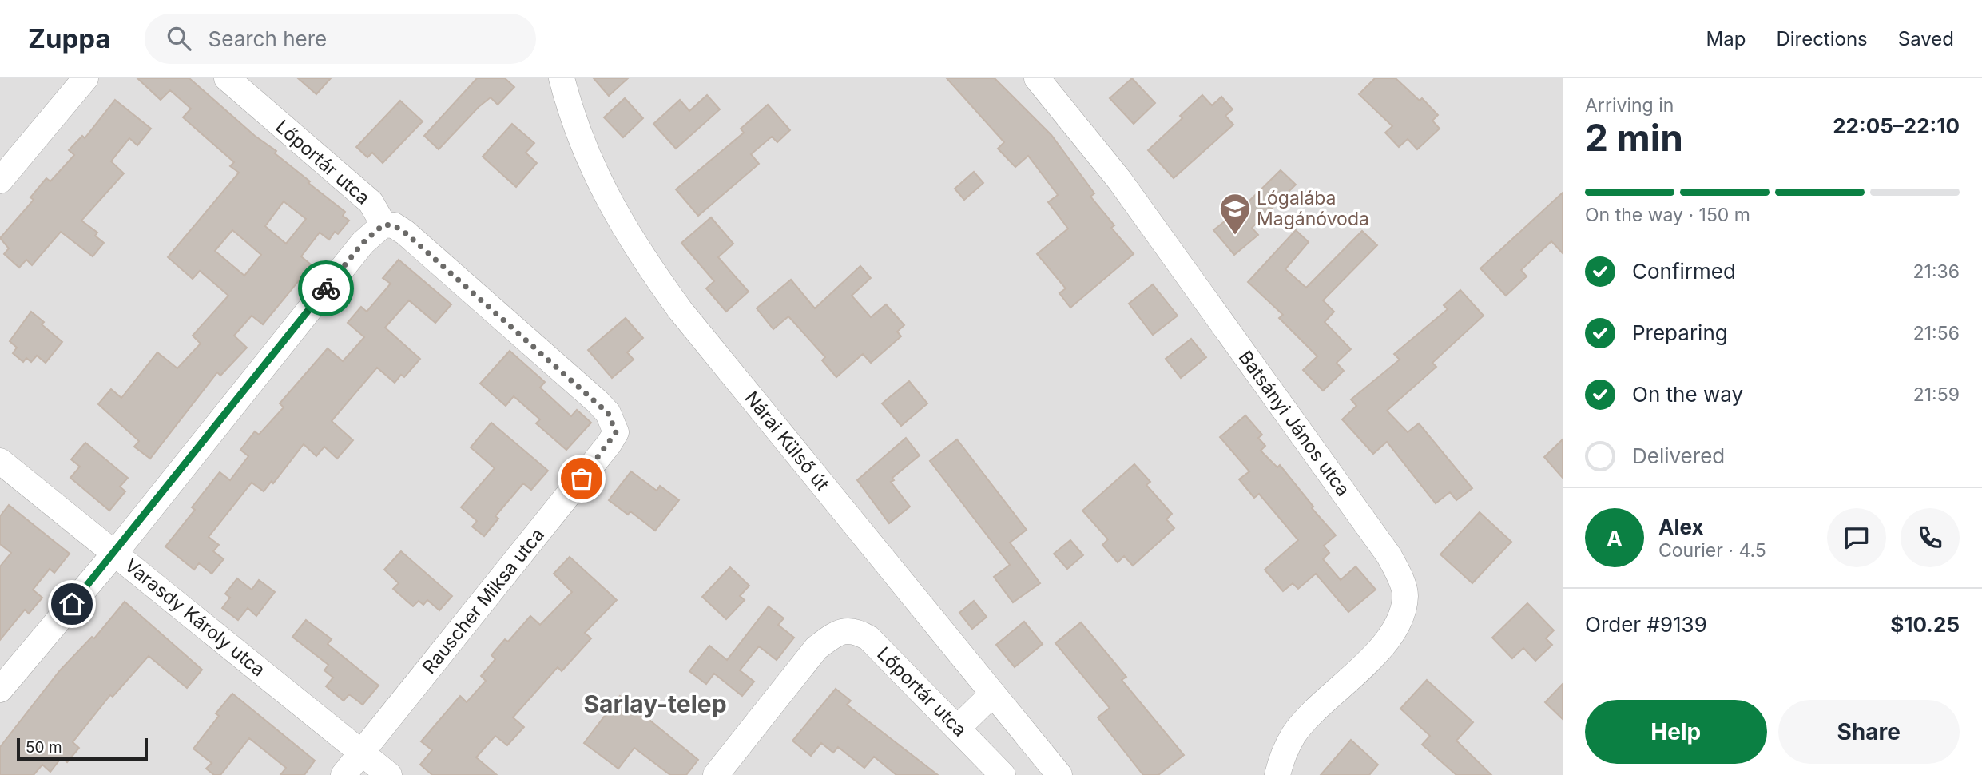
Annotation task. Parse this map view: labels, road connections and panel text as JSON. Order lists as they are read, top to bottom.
{
  "streets": {
    "street": [
      "Lőportár utca",
      "Batsányi János utca",
      "Nárai Külső út",
      "Rauscher Miksa utca",
      "Varasdy Károly utca"
    ]
  },
  "crossings": [
    ["Lőportár utca", "Rauscher Miksa utca"],
    ["Rauscher Miksa utca", "Varasdy Károly utca"]
  ],
  "districts": ["Sarlay-telep"],
  "places": {
    "school or university": ["Lógalába Magánóvoda"]
  },
  "scale_bar": "50 m",
  "page": {
    "header": "Zuppa",
    "search": "Search here",
    "nav": ["Map", "Directions", "Saved"],
    "heading": ["2 min", "Arriving in", "22:05–22:10"],
    "panel": [
      "Alex",
      "Courier · 4.5",
      "Order #9139",
      "$10.25"
    ],
    "bar": "On the way · 150 m",
    "list": [
      ["Confirmed", "21:36"],
      ["Preparing", "21:56"],
      ["On the way", "21:59"],
      "Delivered"
    ],
    "round": "A",
    "buttons": ["Help", "Share"],
    "scale": "50 m"
  }
}
